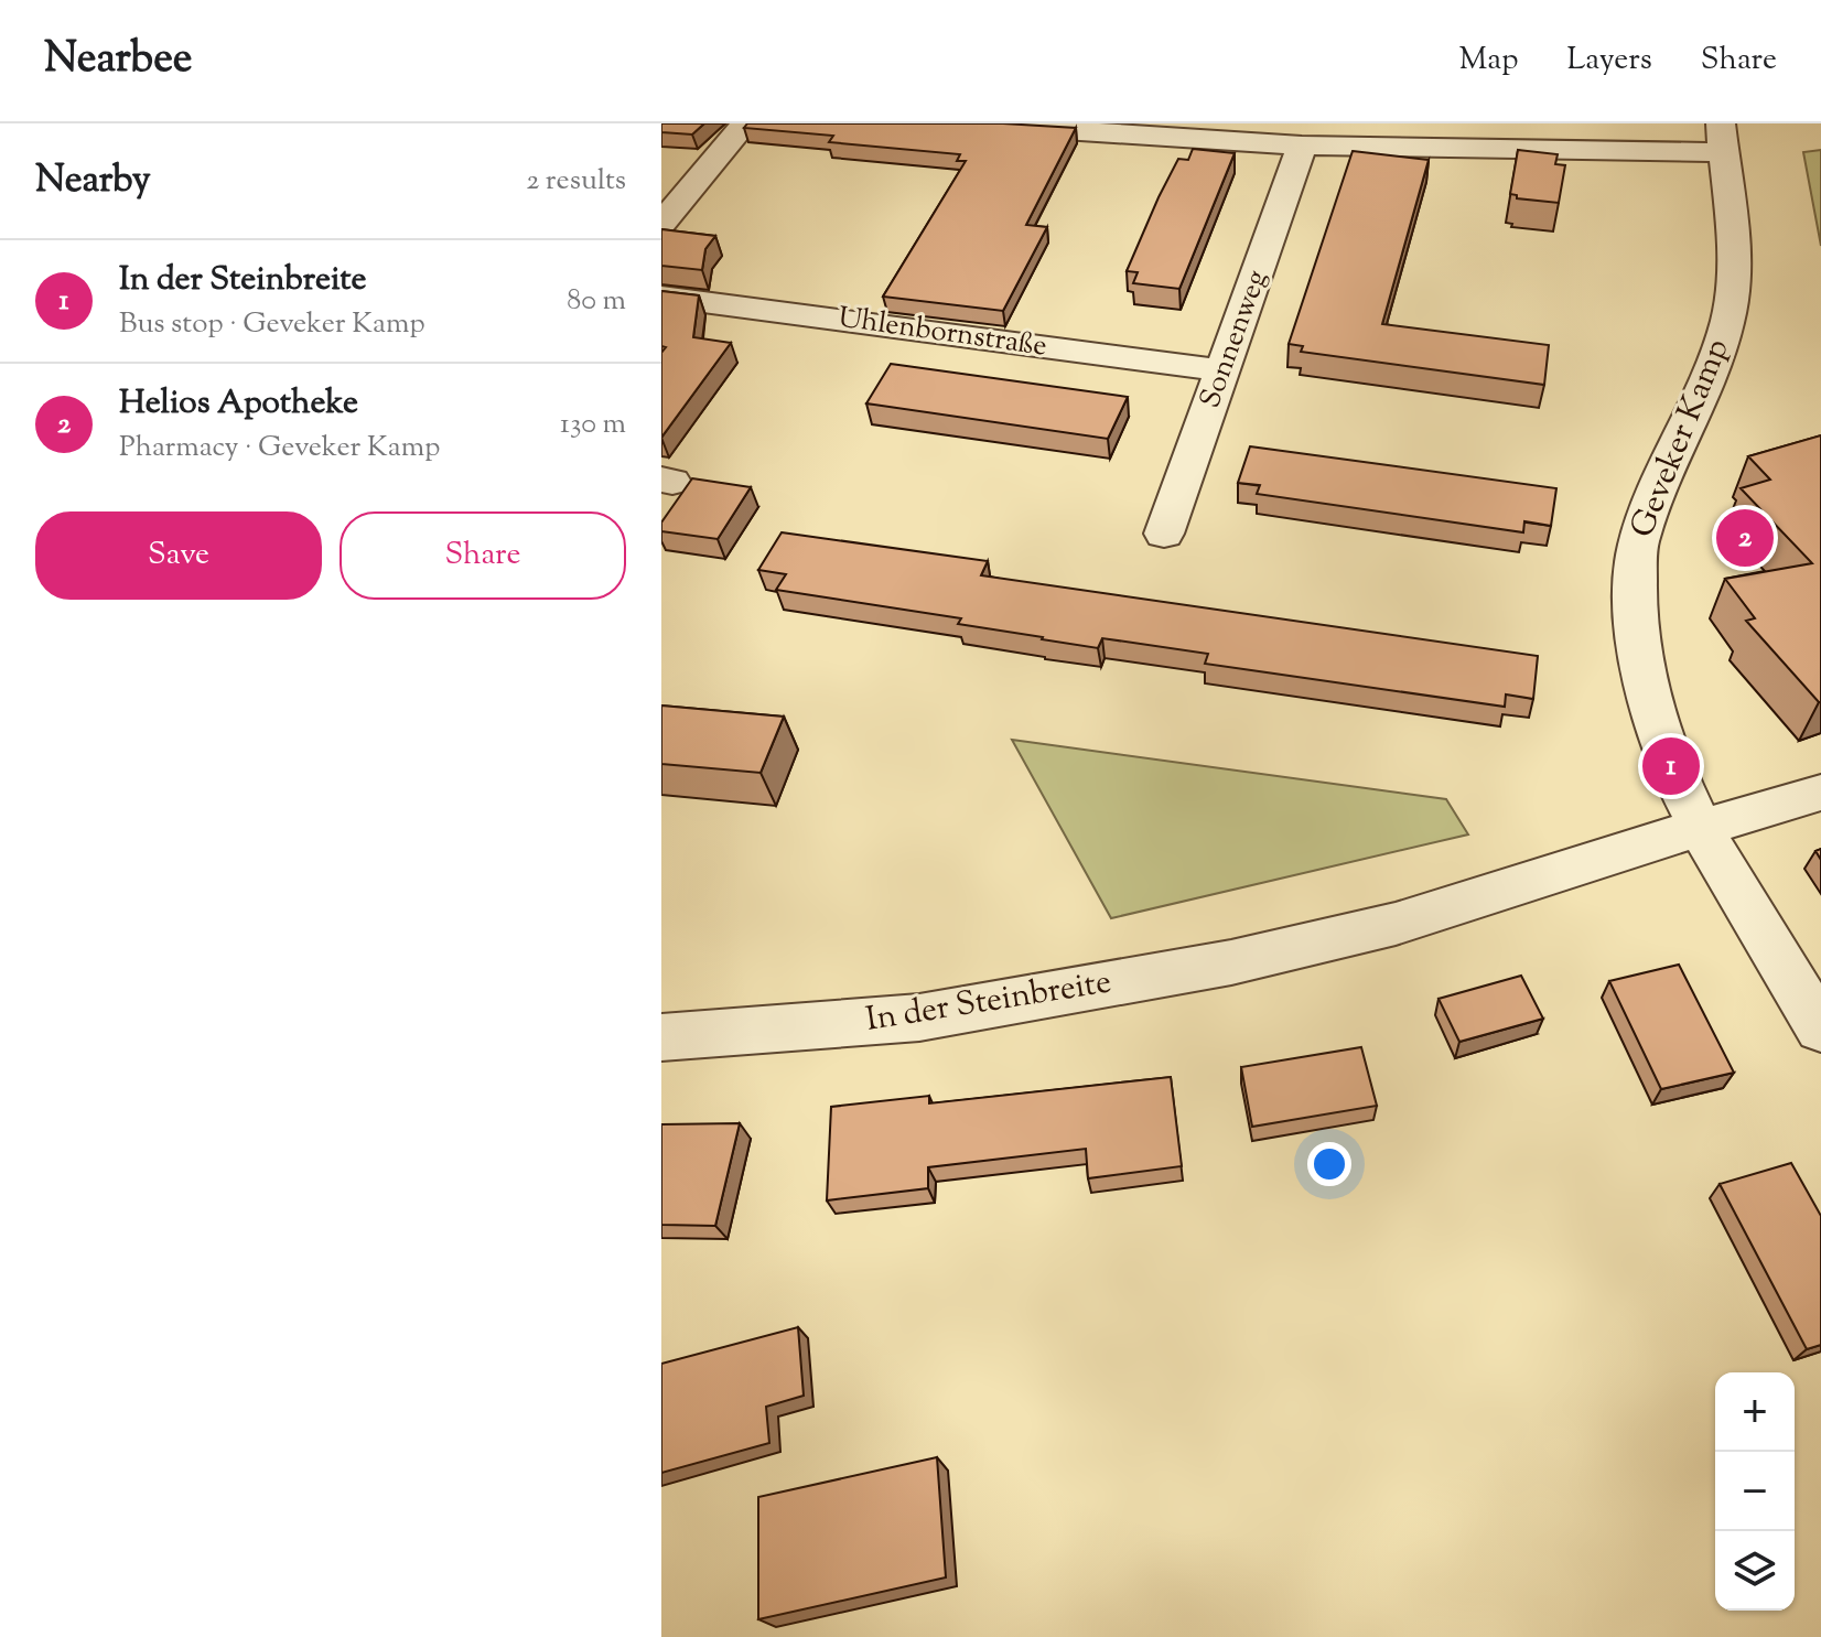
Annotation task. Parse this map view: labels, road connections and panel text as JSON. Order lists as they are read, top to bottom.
{
  "streets": {
    "street": [
      "Uhlenbornstraße",
      "Sonnenweg",
      "Geveker Kamp",
      "In der Steinbreite"
    ]
  },
  "crossings": [
    ["Uhlenbornstraße", "Sonnenweg"],
    ["Geveker Kamp", "In der Steinbreite"]
  ],
  "page": {
    "header": "Nearbee",
    "nav": ["Map", "Layers", "Share"],
    "heading": ["Nearby", "2 results"],
    "list": [
      {
        "mark": "1",
        "name": "In der Steinbreite",
        "note": "Bus stop · Geveker Kamp",
        "value": "80 m"
      },
      {
        "mark": "2",
        "name": "Helios Apotheke",
        "note": "Pharmacy · Geveker Kamp",
        "value": "130 m"
      }
    ],
    "buttons": ["Save", "Share"],
    "pins": ["2", "1"],
    "map_buttons": ["+", "−"]
  }
}
